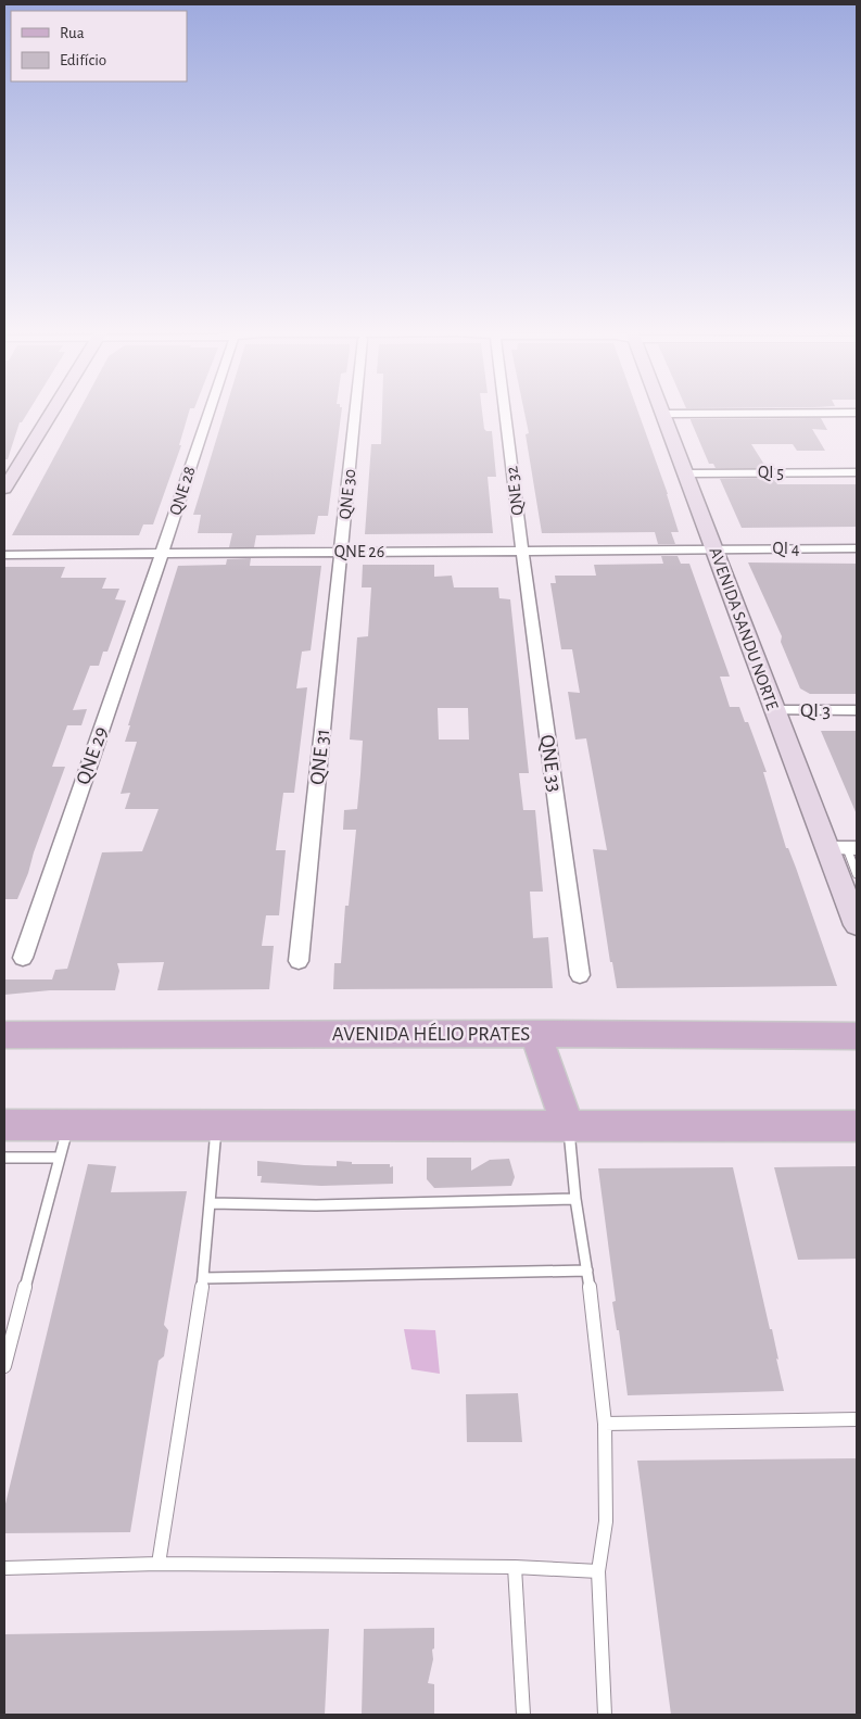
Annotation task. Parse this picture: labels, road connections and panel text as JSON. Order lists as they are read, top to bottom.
{
  "streets": {
    "main road": ["AVENIDA SANDU NORTE", "AVENIDA HÉLIO PRATES"],
    "street": [
      "QI 5",
      "QNE 28",
      "QNE 32",
      "QNE 30",
      "QI 4",
      "QNE 26",
      "QI 3",
      "QNE 29",
      "QNE 31",
      "QNE 33"
    ]
  },
  "crossings": [
    ["QI 5", "AVENIDA SANDU NORTE"],
    ["QNE 28", "QNE 26"],
    ["QNE 28", "QNE 29"],
    ["QNE 32", "QNE 26"],
    ["QNE 32", "QNE 33"],
    ["QNE 30", "QNE 26"],
    ["QNE 30", "QNE 31"],
    ["QI 4", "QNE 26"],
    ["QI 4", "AVENIDA SANDU NORTE"],
    ["QNE 26", "AVENIDA SANDU NORTE"],
    ["QNE 26", "QNE 29"],
    ["QNE 26", "QNE 31"],
    ["QNE 26", "QNE 33"],
    ["AVENIDA SANDU NORTE", "QI 3"]
  ],
  "legend": ["Rua", "Edifício"]
}
